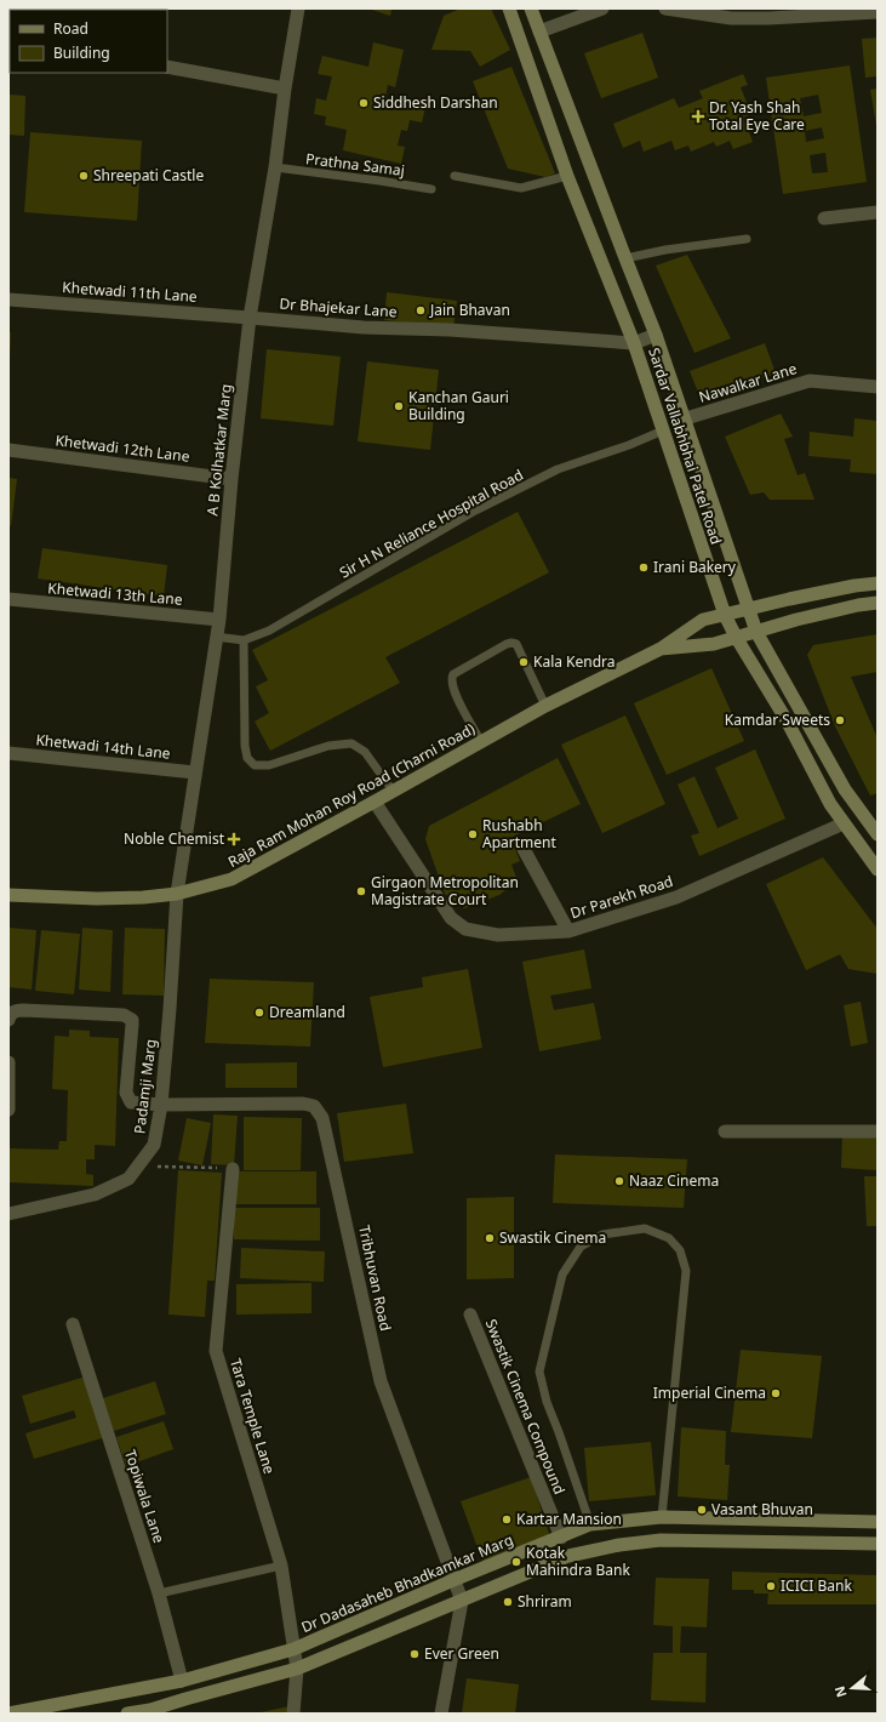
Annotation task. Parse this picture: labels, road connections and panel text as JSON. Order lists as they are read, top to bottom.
{
  "streets": {
    "main road": ["Sardar Vallabhbhai Patel Road", "Raja Ram Mohan Roy Road (Charni Road)", "Dr Dadasaheb Bhadkamkar Marg"],
    "street": [
      "Khetwadi 11th Lane",
      "Dr Bhajekar Lane",
      "Nawalkar Lane",
      "Khetwadi 12th Lane",
      "A B Kolhatkar Marg",
      "Khetwadi 13th Lane",
      "Khetwadi 14th Lane",
      "Dr Parekh Road",
      "Padamji Marg",
      "Tribhuvan Road",
      "Swastik Cinema Compound",
      "Tara Temple Lane",
      "Topiwala Lane"
    ],
    "lane": ["Prathna Samaj", "Sir H N Reliance Hospital Road"]
  },
  "crossings": [
    ["Prathna Samaj", "A B Kolhatkar Marg"],
    ["Khetwadi 11th Lane", "Dr Bhajekar Lane"],
    ["Khetwadi 11th Lane", "A B Kolhatkar Marg"],
    ["Dr Bhajekar Lane", "Sardar Vallabhbhai Patel Road"],
    ["Dr Bhajekar Lane", "A B Kolhatkar Marg"],
    ["Nawalkar Lane", "Sardar Vallabhbhai Patel Road"],
    ["Sardar Vallabhbhai Patel Road", "Sir H N Reliance Hospital Road"],
    ["Sardar Vallabhbhai Patel Road", "Raja Ram Mohan Roy Road (Charni Road)"],
    ["Sardar Vallabhbhai Patel Road", "Dr Parekh Road"],
    ["Khetwadi 12th Lane", "A B Kolhatkar Marg"],
    ["A B Kolhatkar Marg", "Sir H N Reliance Hospital Road"],
    ["A B Kolhatkar Marg", "Khetwadi 13th Lane"],
    ["A B Kolhatkar Marg", "Khetwadi 14th Lane"],
    ["A B Kolhatkar Marg", "Raja Ram Mohan Roy Road (Charni Road)"],
    ["A B Kolhatkar Marg", "Padamji Marg"],
    ["Raja Ram Mohan Roy Road (Charni Road)", "Dr Parekh Road"],
    ["Raja Ram Mohan Roy Road (Charni Road)", "Padamji Marg"],
    ["Padamji Marg", "Tribhuvan Road"],
    ["Tribhuvan Road", "Dr Dadasaheb Bhadkamkar Marg"],
    ["Swastik Cinema Compound", "Dr Dadasaheb Bhadkamkar Marg"],
    ["Tara Temple Lane", "Dr Dadasaheb Bhadkamkar Marg"],
    ["Topiwala Lane", "Dr Dadasaheb Bhadkamkar Marg"]
  ],
  "places": {
    "other": [
      "Siddhesh Darshan",
      "Shreepati Castle",
      "Jain Bhavan",
      "Kanchan Gauri Building",
      "Irani Bakery",
      "Kala Kendra",
      "Kamdar Sweets",
      "Rushabh Apartment",
      "Girgaon Metropolitan Magistrate Court",
      "Dreamland",
      "Naaz Cinema",
      "Swastik Cinema",
      "Imperial Cinema",
      "Vasant Bhuvan",
      "Kartar Mansion",
      "Kotak Mahindra Bank",
      "ICICI Bank",
      "Shriram",
      "Ever Green"
    ],
    "health": ["Dr. Yash Shah Total Eye Care", "Noble Chemist"]
  },
  "legend": ["Road", "Building"],
  "north": "left"
}
